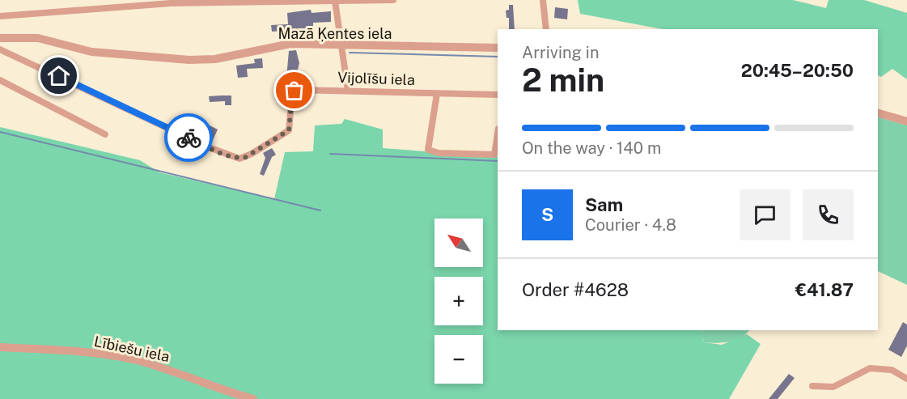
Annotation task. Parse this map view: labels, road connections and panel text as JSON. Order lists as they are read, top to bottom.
{
  "streets": {
    "street": ["Mazā Ķentes iela", "Vijolīšu iela", "Lībiešu iela"]
  },
  "north": "top left",
  "page": {
    "heading": ["2 min", "Arriving in", "20:45–20:50"],
    "panel": [
      "Sam",
      "Courier · 4.8",
      "Order #4628",
      "€41.87"
    ],
    "bar": "On the way · 140 m",
    "round": "S",
    "map_buttons": ["+", "−"]
  }
}
